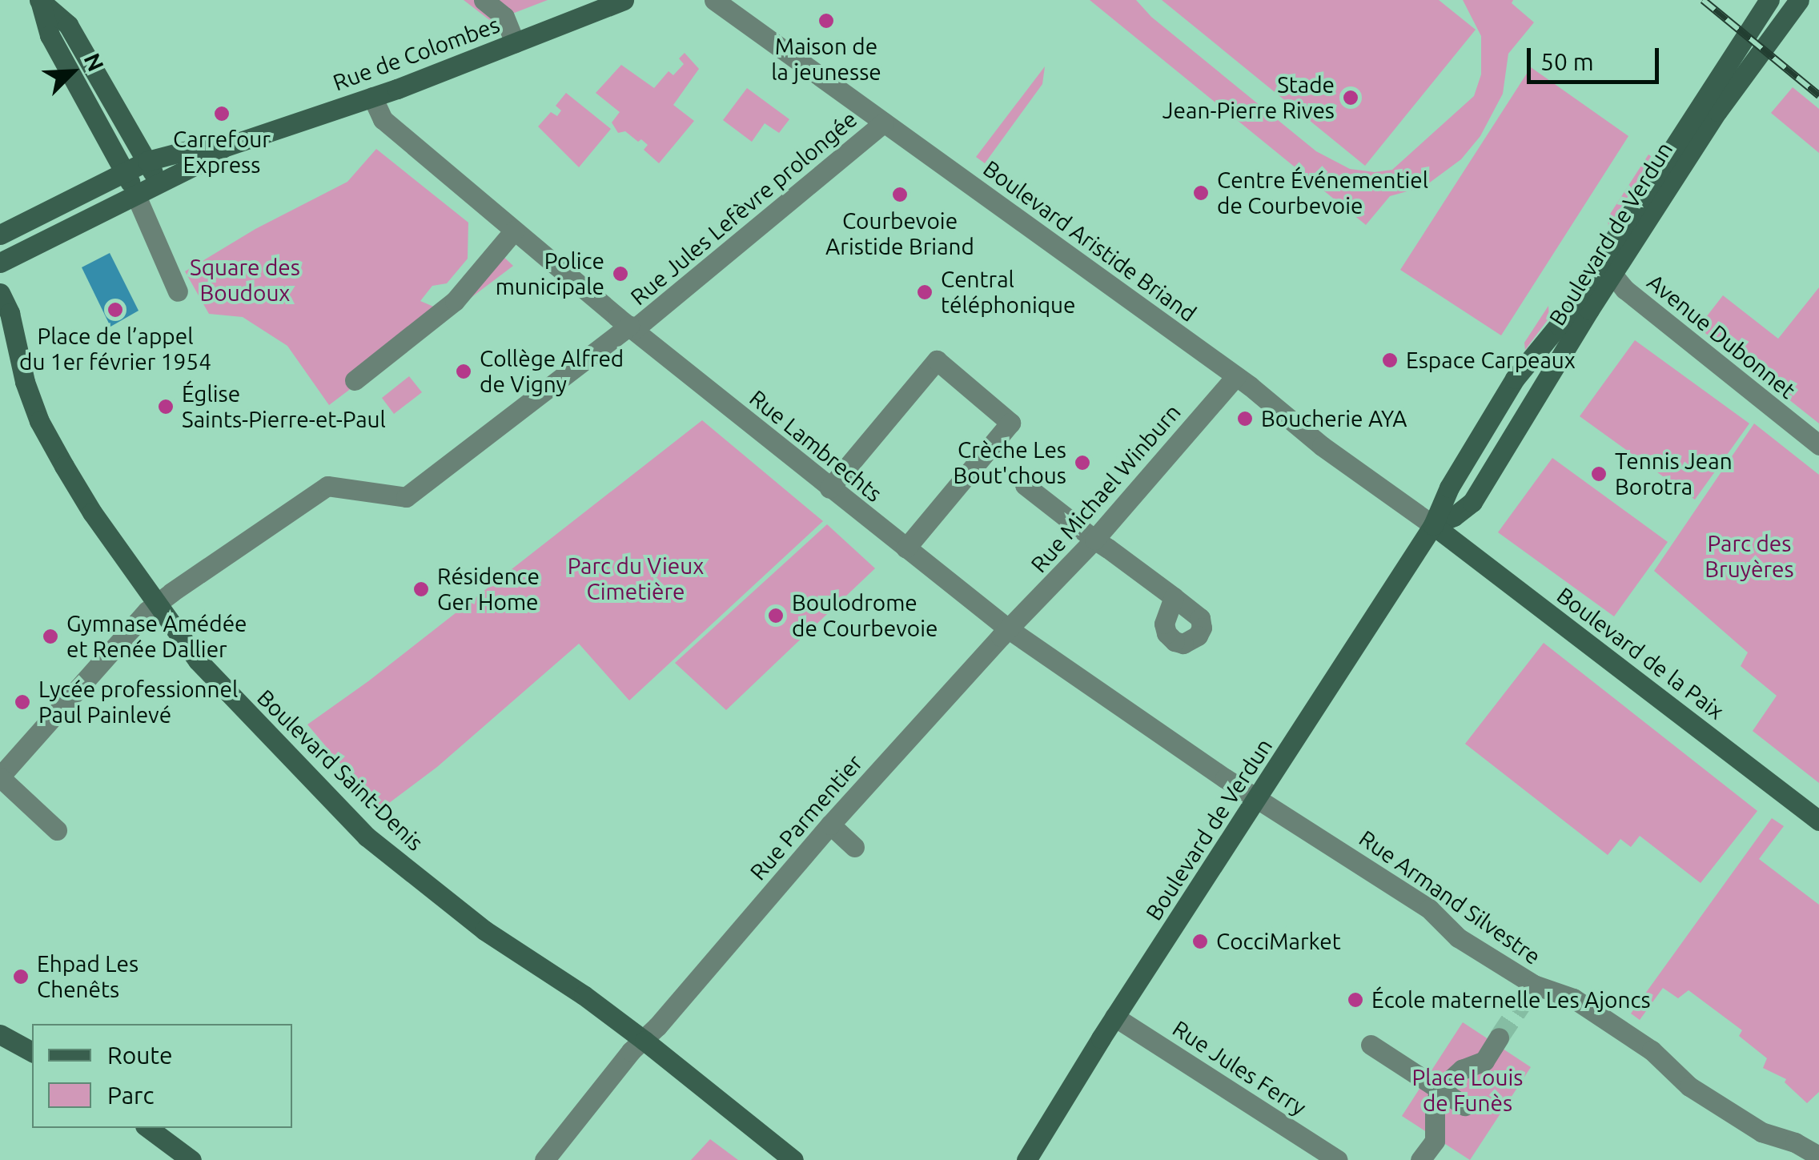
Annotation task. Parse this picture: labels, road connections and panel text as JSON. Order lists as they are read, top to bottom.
{
  "streets": {
    "main road": [
      "Rue de Colombes",
      "Boulevard de Verdun",
      "Boulevard de la Paix",
      "Boulevard Saint-Denis"
    ],
    "street": [
      "Rue Jules Lefèvre prolongée",
      "Boulevard Aristide Briand",
      "Avenue Dubonnet",
      "Rue Lambrechts",
      "Rue Michael Winburn",
      "Rue Parmentier",
      "Rue Armand Silvestre",
      "Rue Jules Ferry"
    ]
  },
  "crossings": [
    ["Rue de Colombes", "Rue Lambrechts"],
    ["Rue Jules Lefèvre prolongée", "Boulevard Aristide Briand"],
    ["Rue Jules Lefèvre prolongée", "Rue Lambrechts"],
    ["Rue Jules Lefèvre prolongée", "Boulevard Saint-Denis"],
    ["Boulevard de Verdun", "Boulevard Aristide Briand"],
    ["Boulevard de Verdun", "Avenue Dubonnet"],
    ["Boulevard de Verdun", "Rue Lambrechts"],
    ["Boulevard de Verdun", "Boulevard de la Paix"],
    ["Boulevard de Verdun", "Rue Armand Silvestre"],
    ["Boulevard de Verdun", "Rue Jules Ferry"],
    ["Boulevard Aristide Briand", "Rue Michael Winburn"],
    ["Boulevard Aristide Briand", "Boulevard de la Paix"],
    ["Rue Lambrechts", "Rue Michael Winburn"],
    ["Rue Lambrechts", "Rue Parmentier"],
    ["Rue Lambrechts", "Rue Armand Silvestre"],
    ["Rue Michael Winburn", "Rue Parmentier"],
    ["Boulevard Saint-Denis", "Rue Parmentier"]
  ],
  "parks": [
    "Square des Boudoux",
    "Parc des Bruyères",
    "Parc du Vieux Cimetière",
    "Place Louis de Funès"
  ],
  "places": [
    "Maison de la jeunesse",
    "Stade Jean-Pierre Rives",
    "Carrefour Express",
    "Centre Événementiel de Courbevoie",
    "Courbevoie Aristide Briand",
    "Police municipale",
    "Central téléphonique",
    "Place de l’appel du 1er février 1954",
    "Espace Carpeaux",
    "Collège Alfred de Vigny",
    "Église Saints-Pierre-et-Paul",
    "Boucherie AYA",
    "Crèche Les Bout'chous",
    "Tennis Jean Borotra",
    "Résidence Ger Home",
    "Boulodrome de Courbevoie",
    "Gymnase Amédée et Renée Dallier",
    "Lycée professionnel Paul Painlevé",
    "CocciMarket",
    "Ehpad Les Chenêts",
    "École maternelle Les Ajoncs"
  ],
  "legend": ["Route", "Parc"],
  "scale_bar": "50 m",
  "north": "top right"
}
